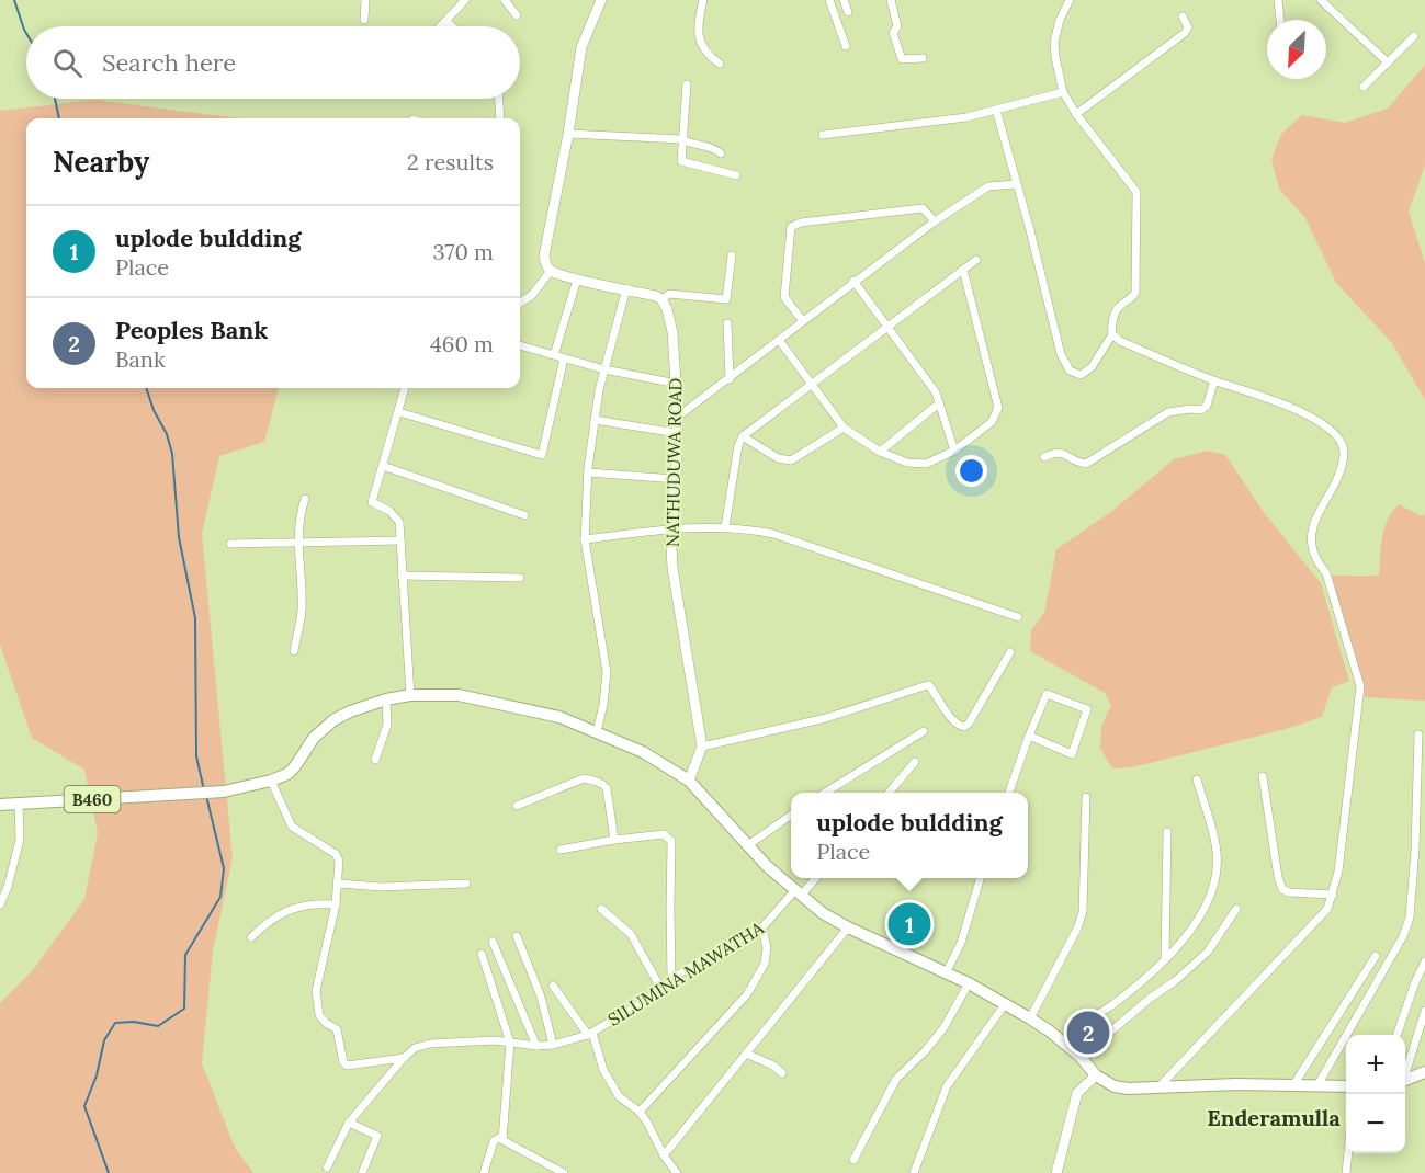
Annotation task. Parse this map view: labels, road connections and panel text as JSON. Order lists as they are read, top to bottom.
{
  "streets": {
    "main road": ["B460"],
    "street": ["NATHUDUWA ROAD", "SILUMINA MAWATHA"]
  },
  "crossings": [
    ["B460", "SILUMINA MAWATHA"]
  ],
  "districts": ["Enderamulla"],
  "north": "bottom left",
  "page": {
    "search": "Search here",
    "heading": ["Nearby", "2 results"],
    "list": [
      {
        "mark": "1",
        "name": "uplode buldding",
        "note": "Place",
        "value": "370 m"
      },
      {
        "mark": "2",
        "name": "Peoples Bank",
        "note": "Bank",
        "value": "460 m"
      }
    ],
    "popup": ["uplode buldding", "Place"],
    "pins": ["1", "2"],
    "map_buttons": ["+", "−"]
  }
}
